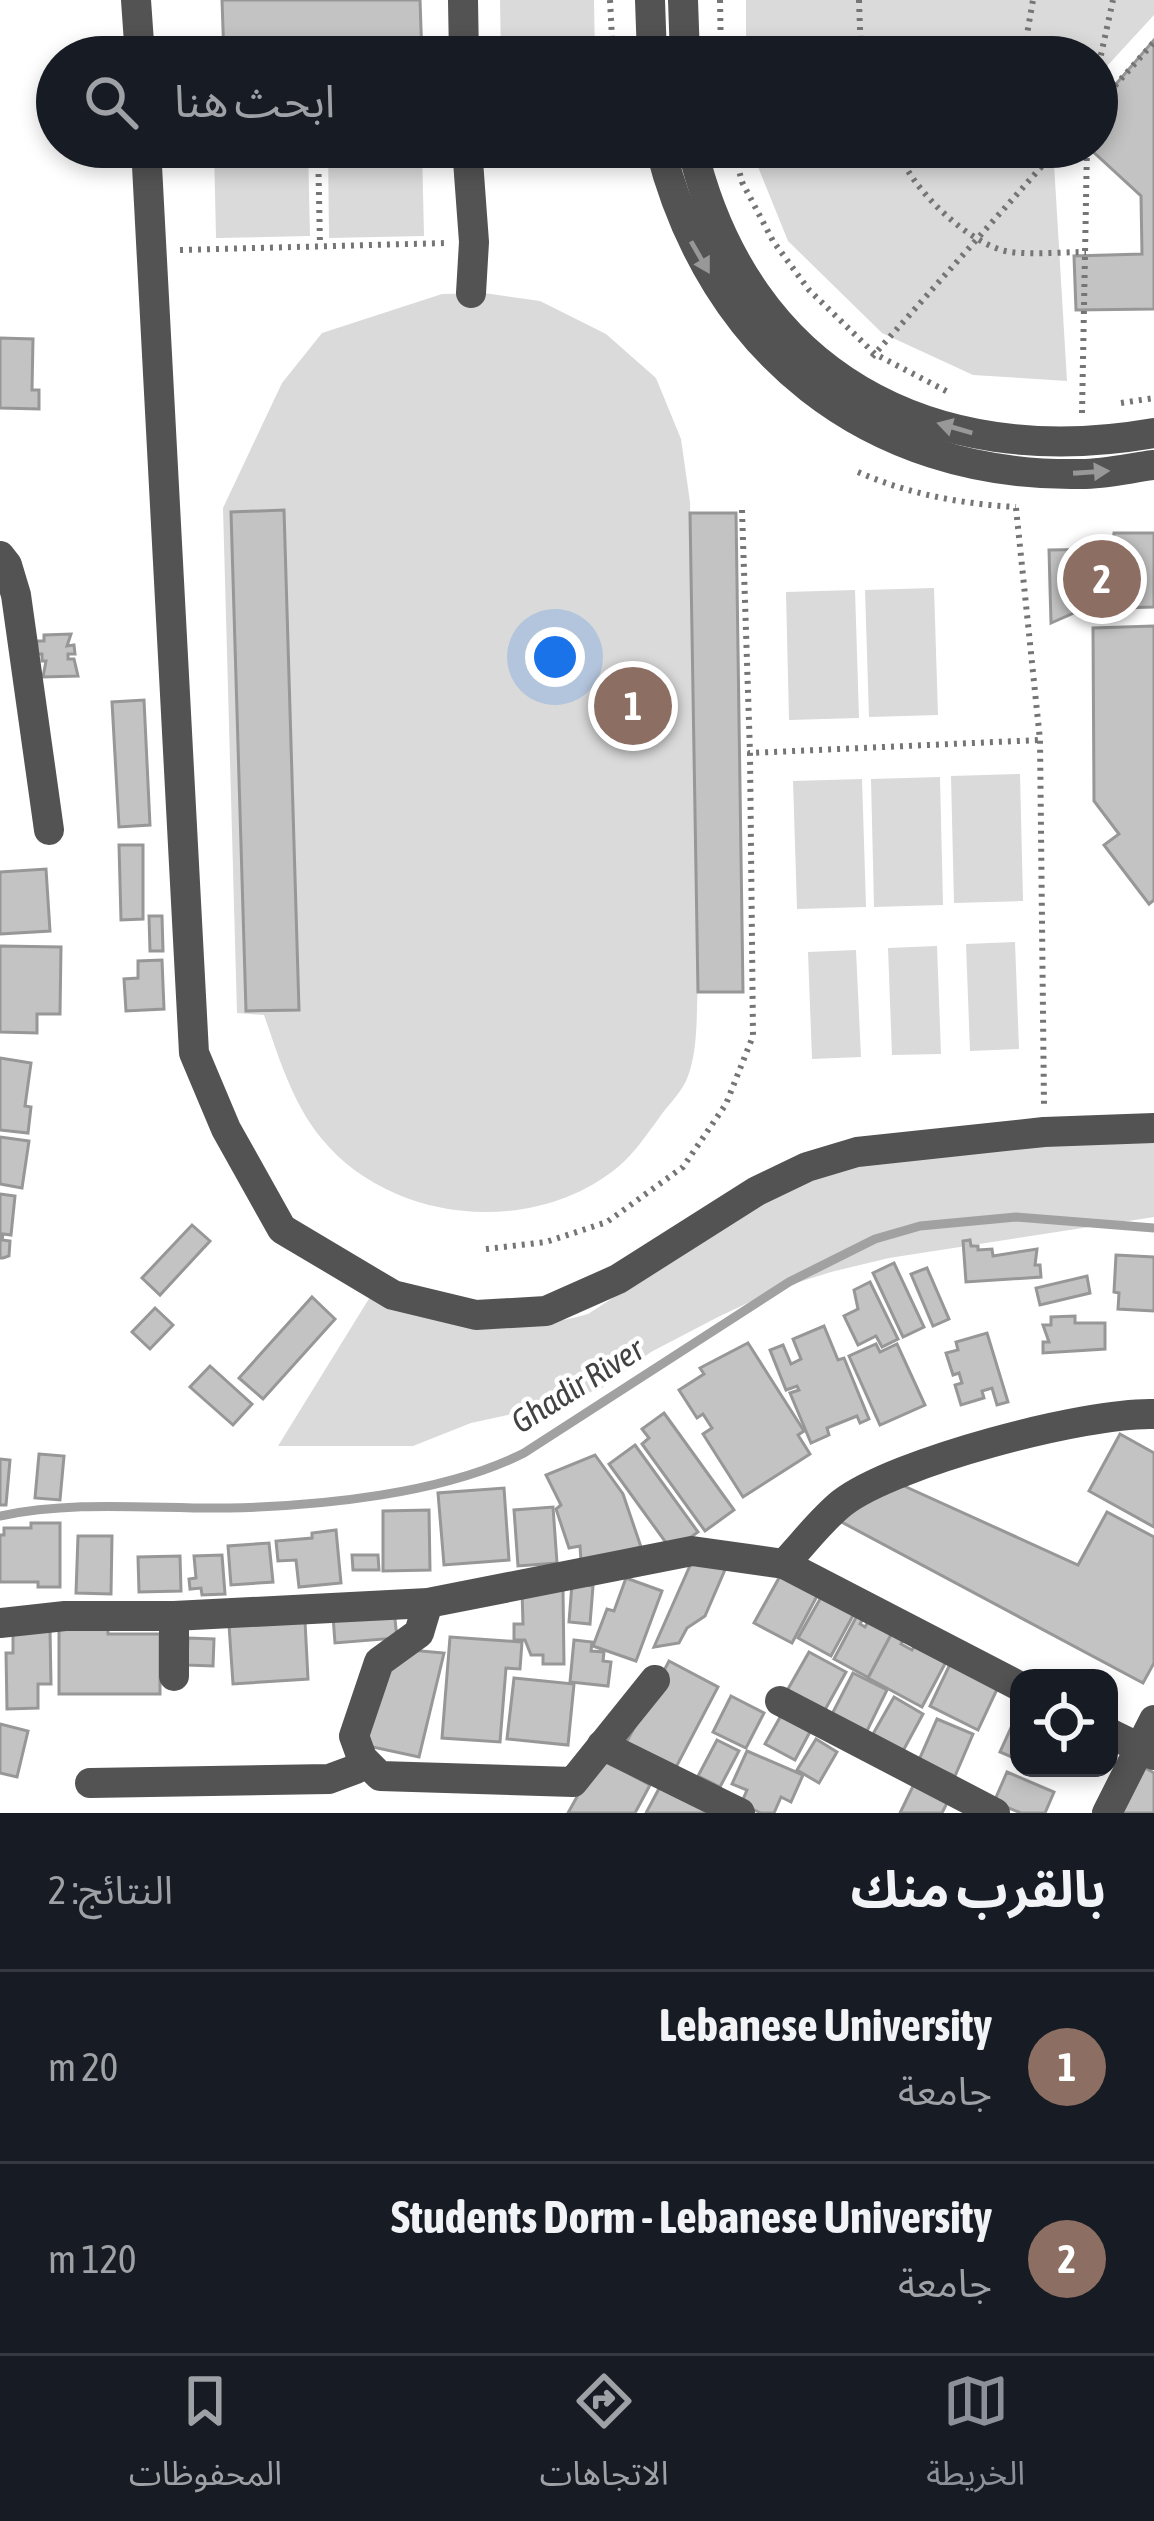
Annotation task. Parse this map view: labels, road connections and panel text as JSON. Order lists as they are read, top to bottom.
{
  "water": ["Ghadir River"],
  "page": {
    "search": "ابحث هنا",
    "pins": ["2", "1"],
    "heading": ["بالقرب منك", "النتائج: 2"],
    "list": [
      {
        "mark": "1",
        "name": "Lebanese University",
        "note": "جامعة",
        "value": "20 m"
      },
      {
        "mark": "2",
        "name": "Students Dorm - Lebanese University",
        "note": "جامعة",
        "value": "120 m"
      }
    ],
    "nav": ["الخريطة", "الاتجاهات", "المحفوظات"]
  }
}
